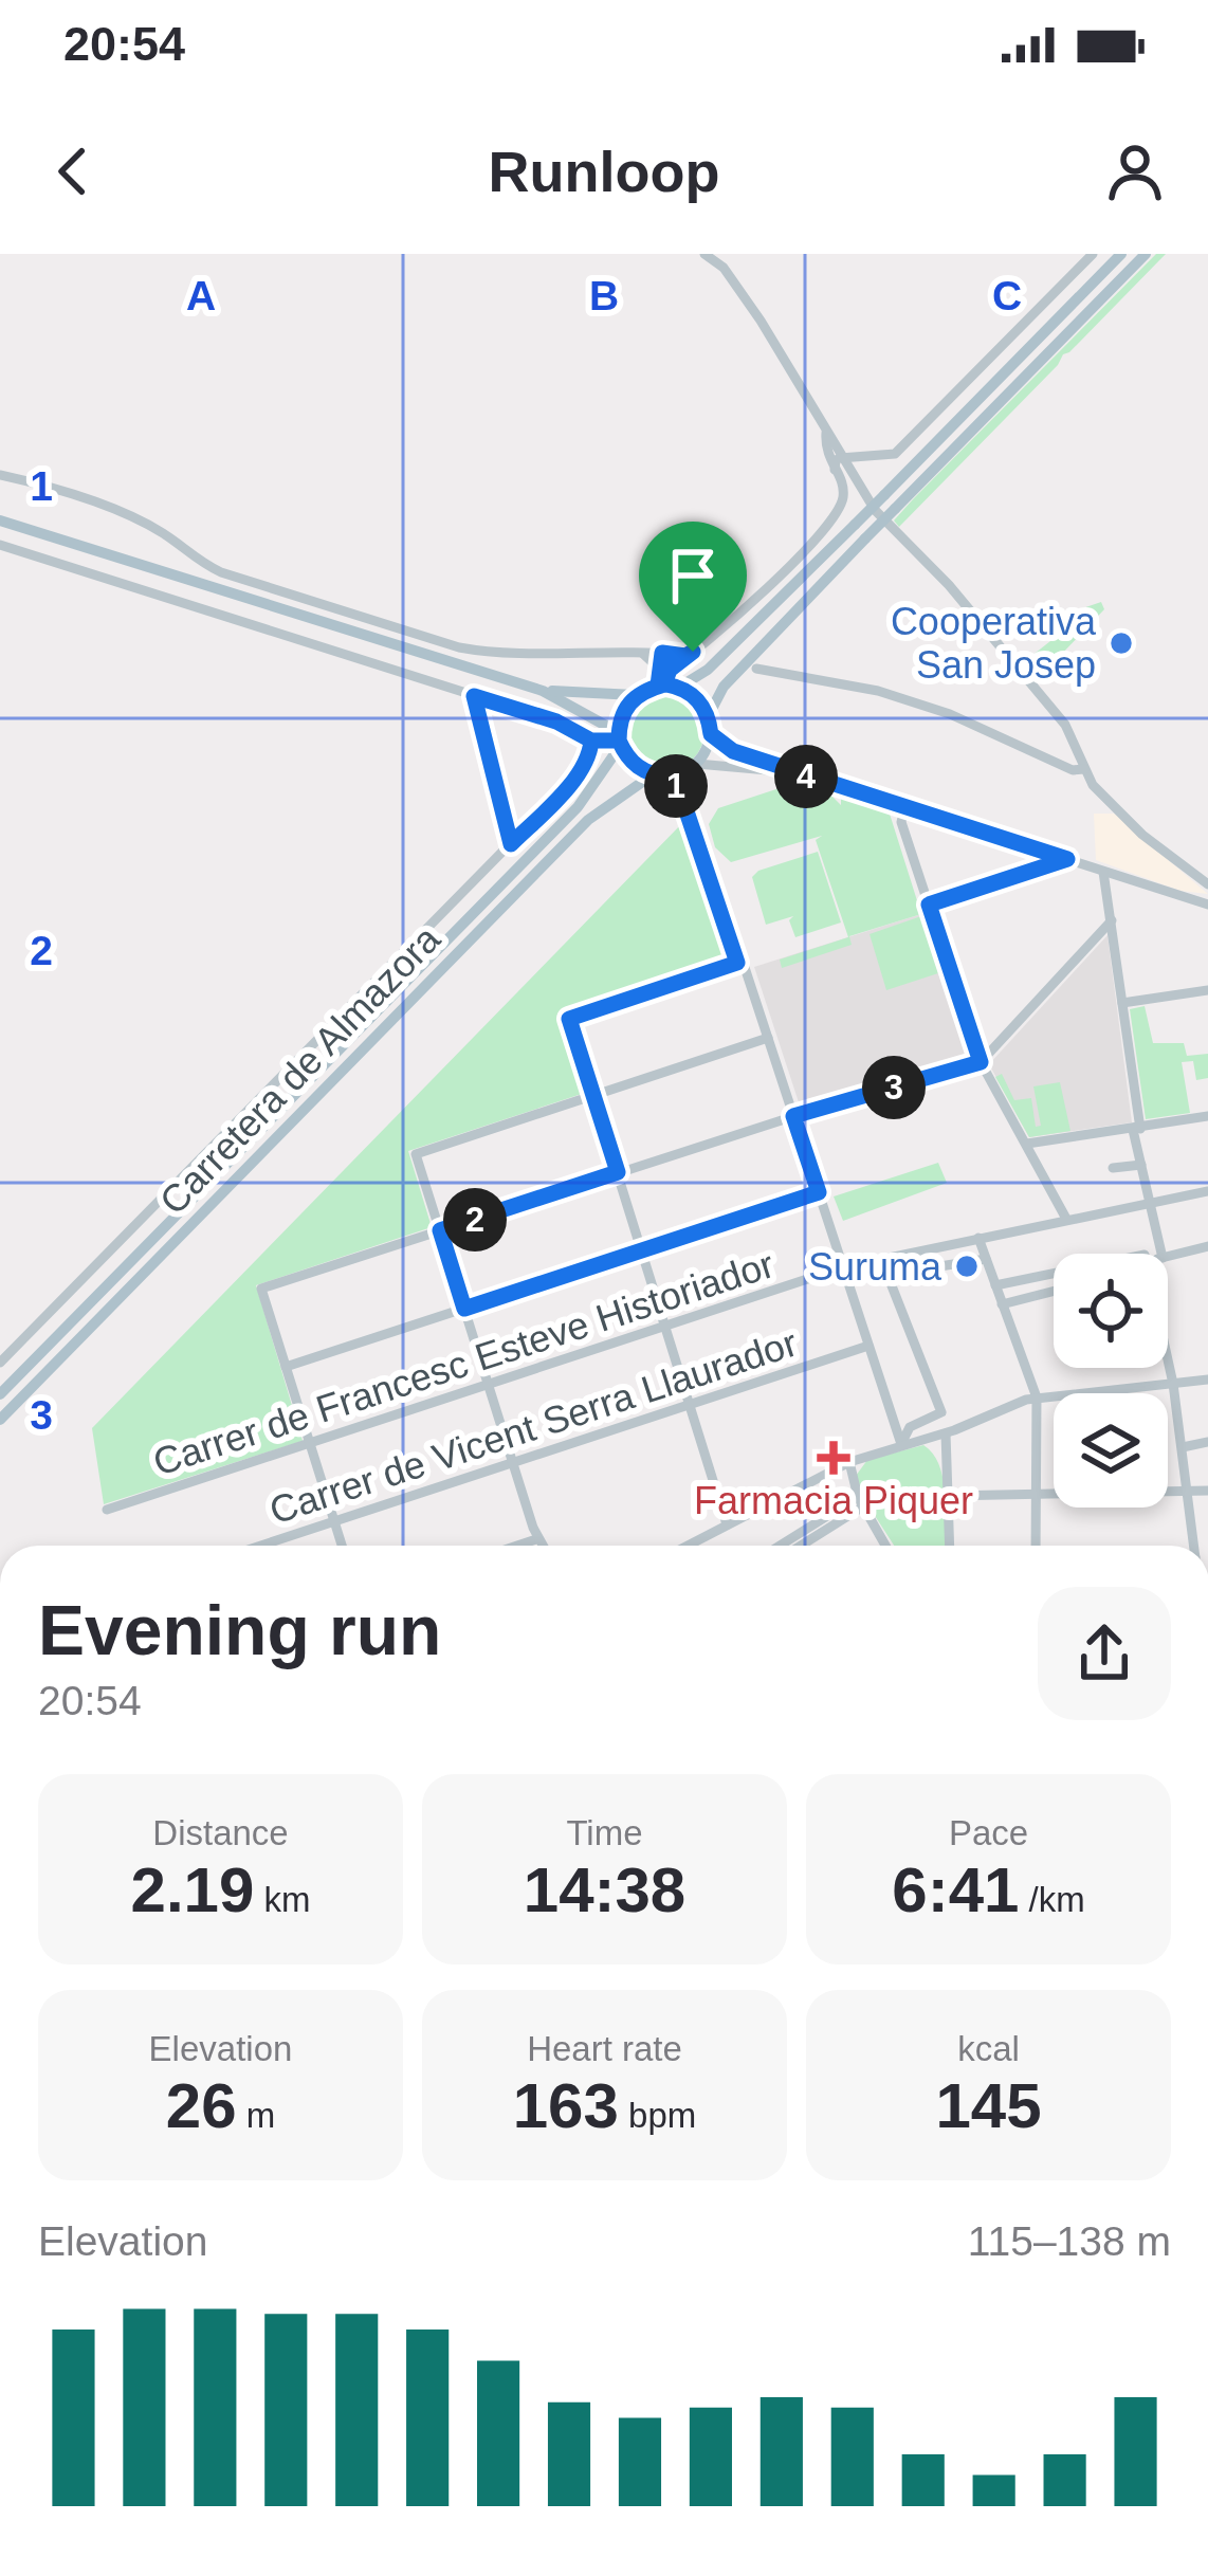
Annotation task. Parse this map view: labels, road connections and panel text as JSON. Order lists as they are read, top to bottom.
{
  "streets": {
    "main road": ["Carretera de Almazora"],
    "street": ["Carrer de Francesc Esteve Historiador", "Carrer de Vicent Serra Llaurador"]
  },
  "places": {
    "other": ["Cooperativa San Josep", "Suruma"],
    "health": ["Farmacia Piquer"]
  },
  "page": {
    "status": "20:54",
    "header": "Runloop",
    "pins": [
      "4",
      "1",
      "3",
      "2"
    ],
    "heading": ["Evening run", "20:54"],
    "stats": [
      ["Distance", "2.19 km"],
      ["Time", "14:38"],
      ["Pace", "6:41 /km"],
      ["Elevation", "26 m"],
      ["Heart rate", "163 bpm"],
      ["kcal", "145"]
    ],
    "chart": ["Elevation", "115–138 m"]
  },
  "grid": {
    "columns": ["A", "B", "C"],
    "rows": ["1", "2", "3"]
  }
}
